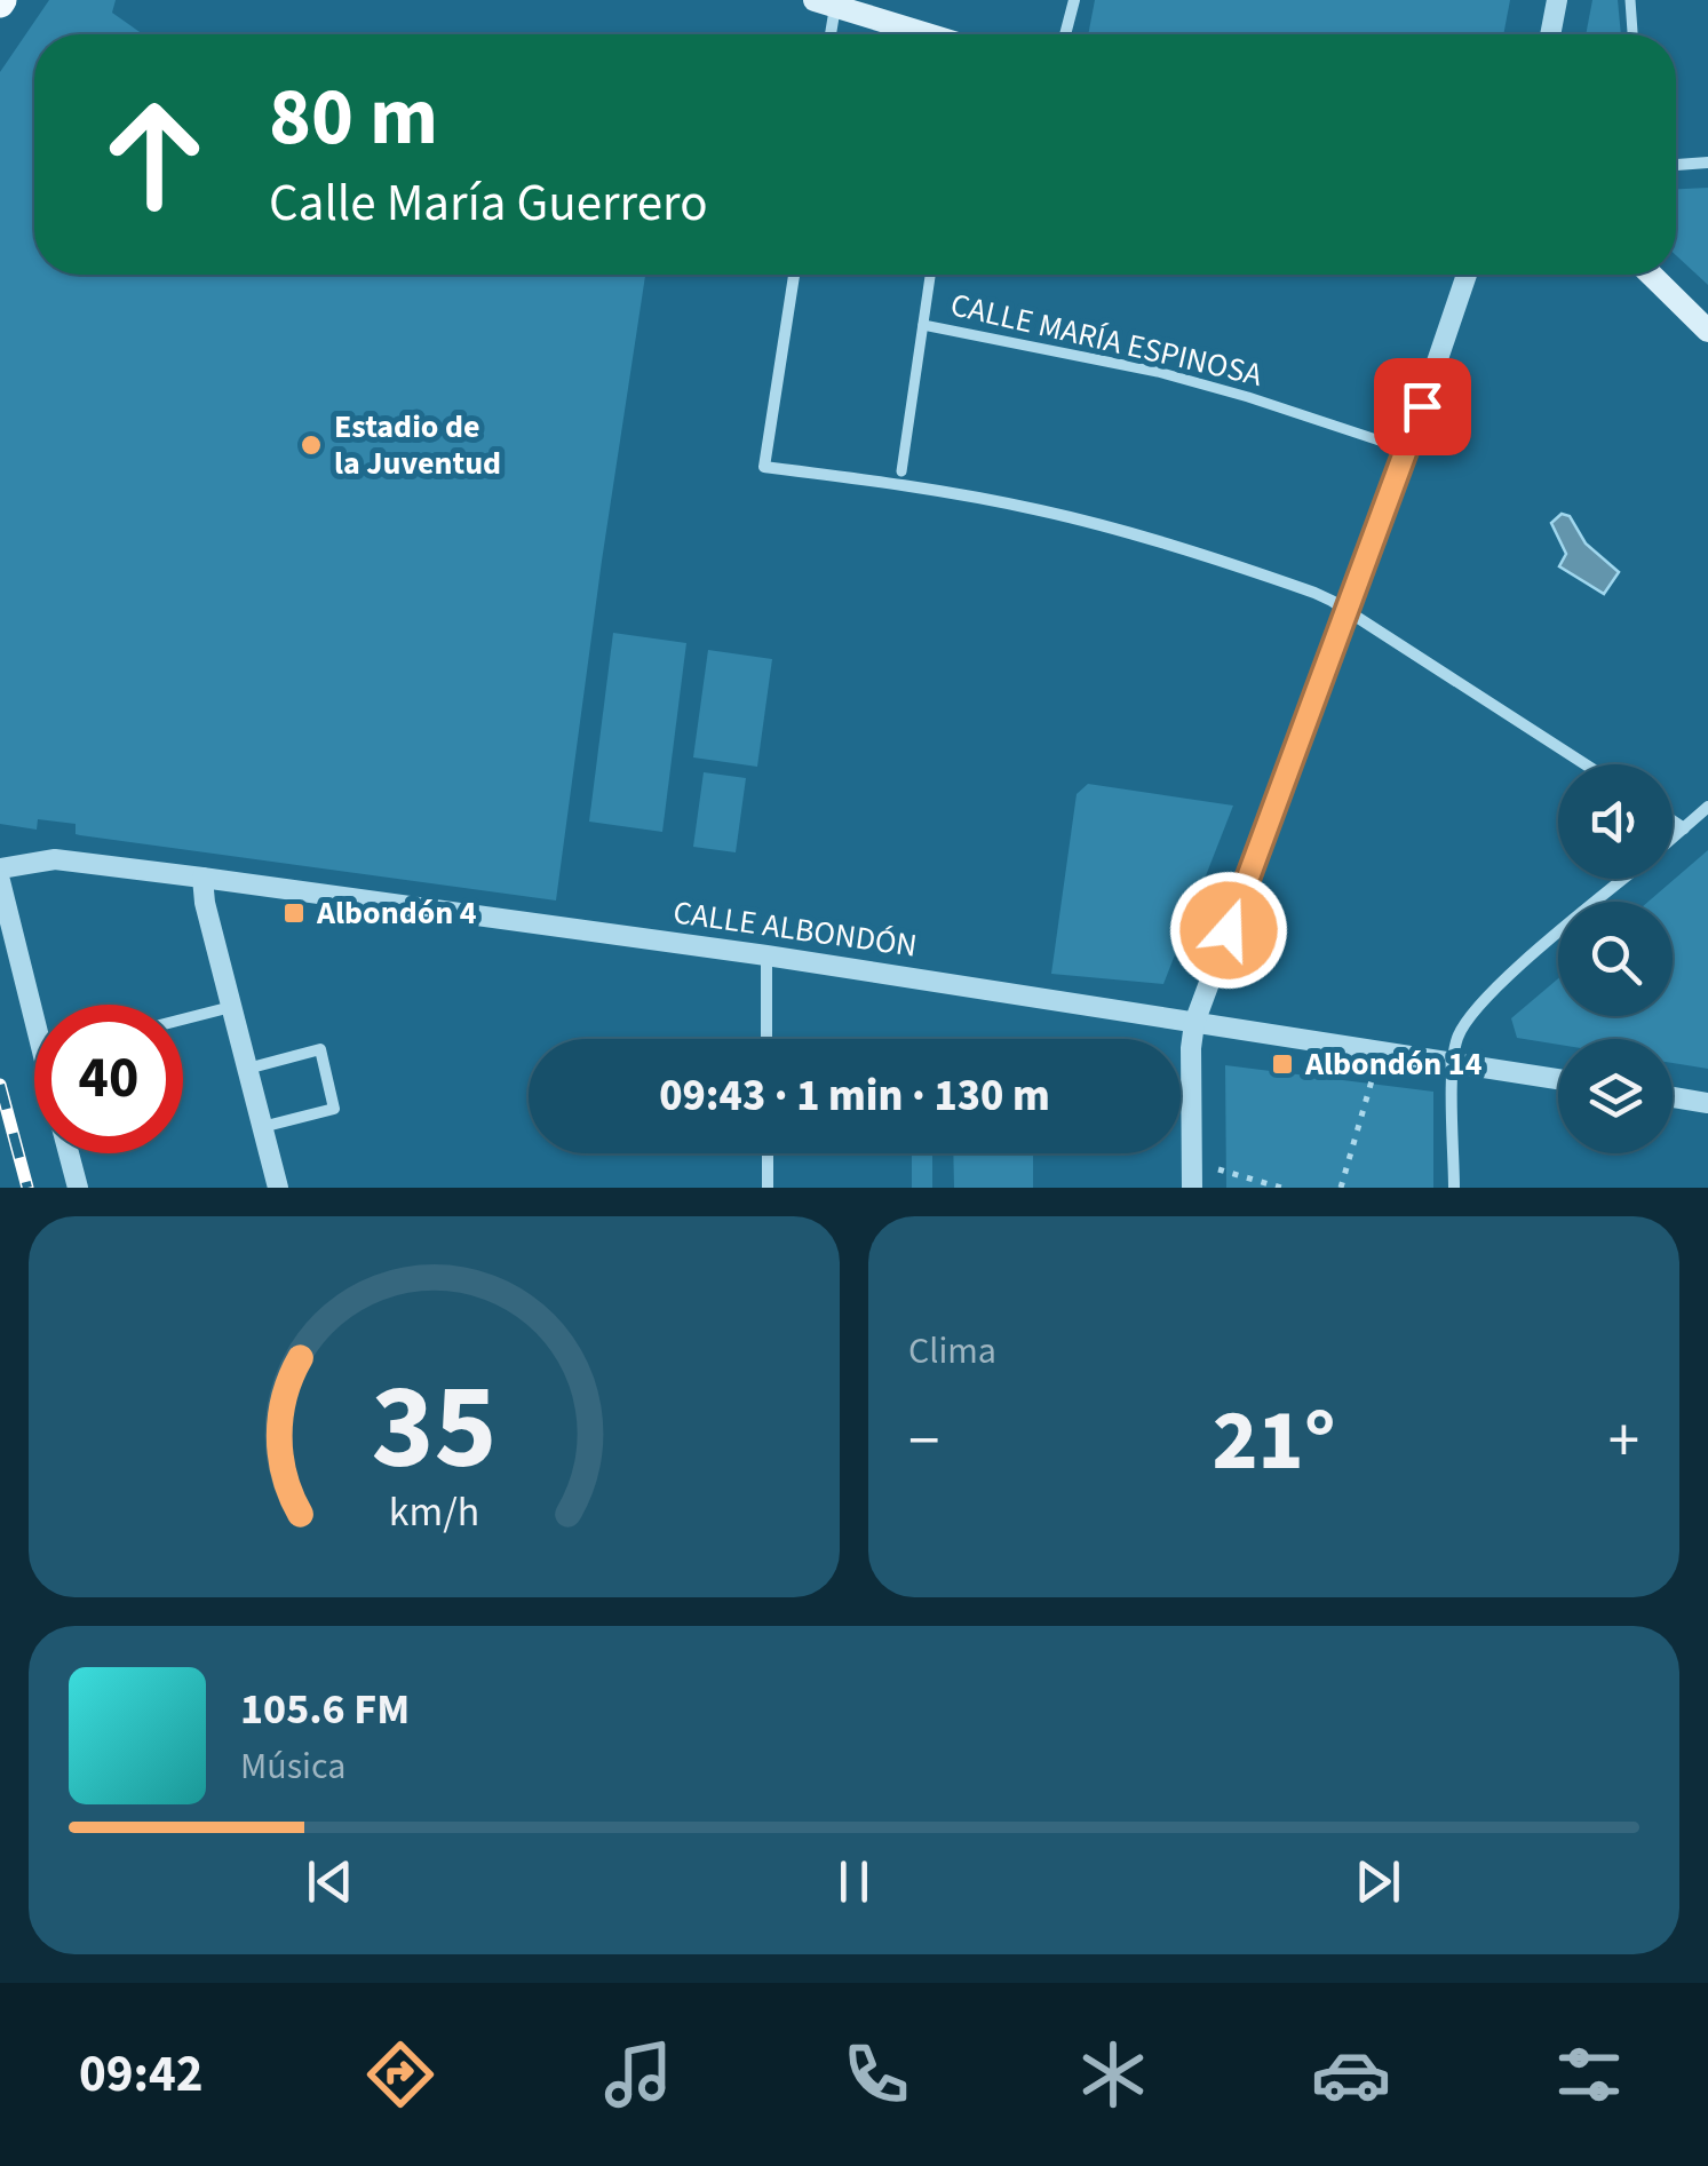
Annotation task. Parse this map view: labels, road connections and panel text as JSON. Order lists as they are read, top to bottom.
{
  "streets": {
    "street": ["CALLE MARÍA ESPINOSA", "CALLE ALBONDÓN"]
  },
  "places": {
    "other": ["Estadio de la Juventud"],
    "transit": ["Albondón 4", "Albondón 14"]
  },
  "page": {
    "turn": ["80 m", "Calle María Guerrero"],
    "limit": "40",
    "trip": "09:43 · 1 min · 130 m",
    "tile": "Clima",
    "heat": ["−", "21°", "+"],
    "song": ["105.6 FM", "Música"],
    "tabs": "09:42",
    "gauge": ["35", "km/h"]
  }
}
